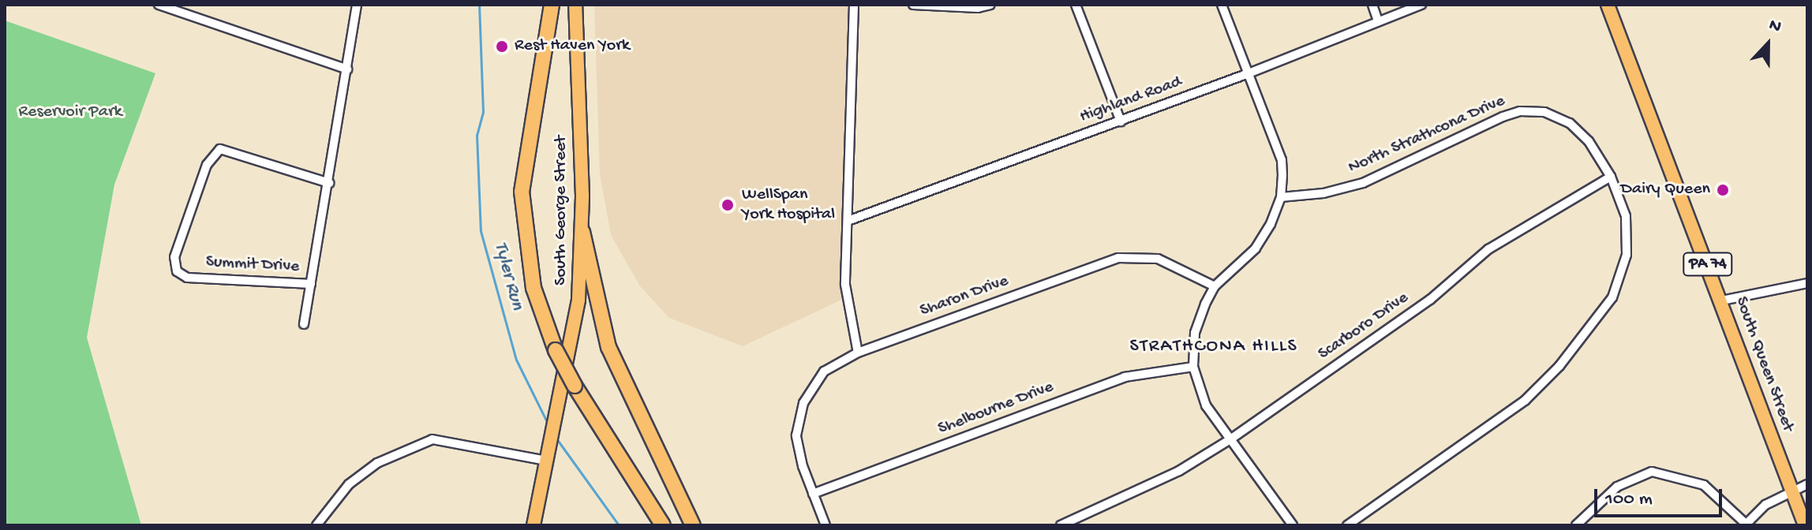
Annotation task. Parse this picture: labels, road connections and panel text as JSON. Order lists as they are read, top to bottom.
{
  "streets": {
    "main road": ["South George Street", "PA 74", "South Queen Street"],
    "street": [
      "Highland Road",
      "North Strathcona Drive",
      "Summit Drive",
      "Sharon Drive",
      "Scarboro Drive",
      "Shelbourne Drive"
    ]
  },
  "crossings": [
    ["North Strathcona Drive", "Scarboro Drive"],
    ["Sharon Drive", "Shelbourne Drive"]
  ],
  "districts": ["STRATHCONA HILLS"],
  "water": ["Tyler Run"],
  "parks": ["Reservoir Park"],
  "places": ["Rest Haven York", "Dairy Queen", "WellSpan York Hospital"],
  "scale_bar": "100 m",
  "north": "top"
}
